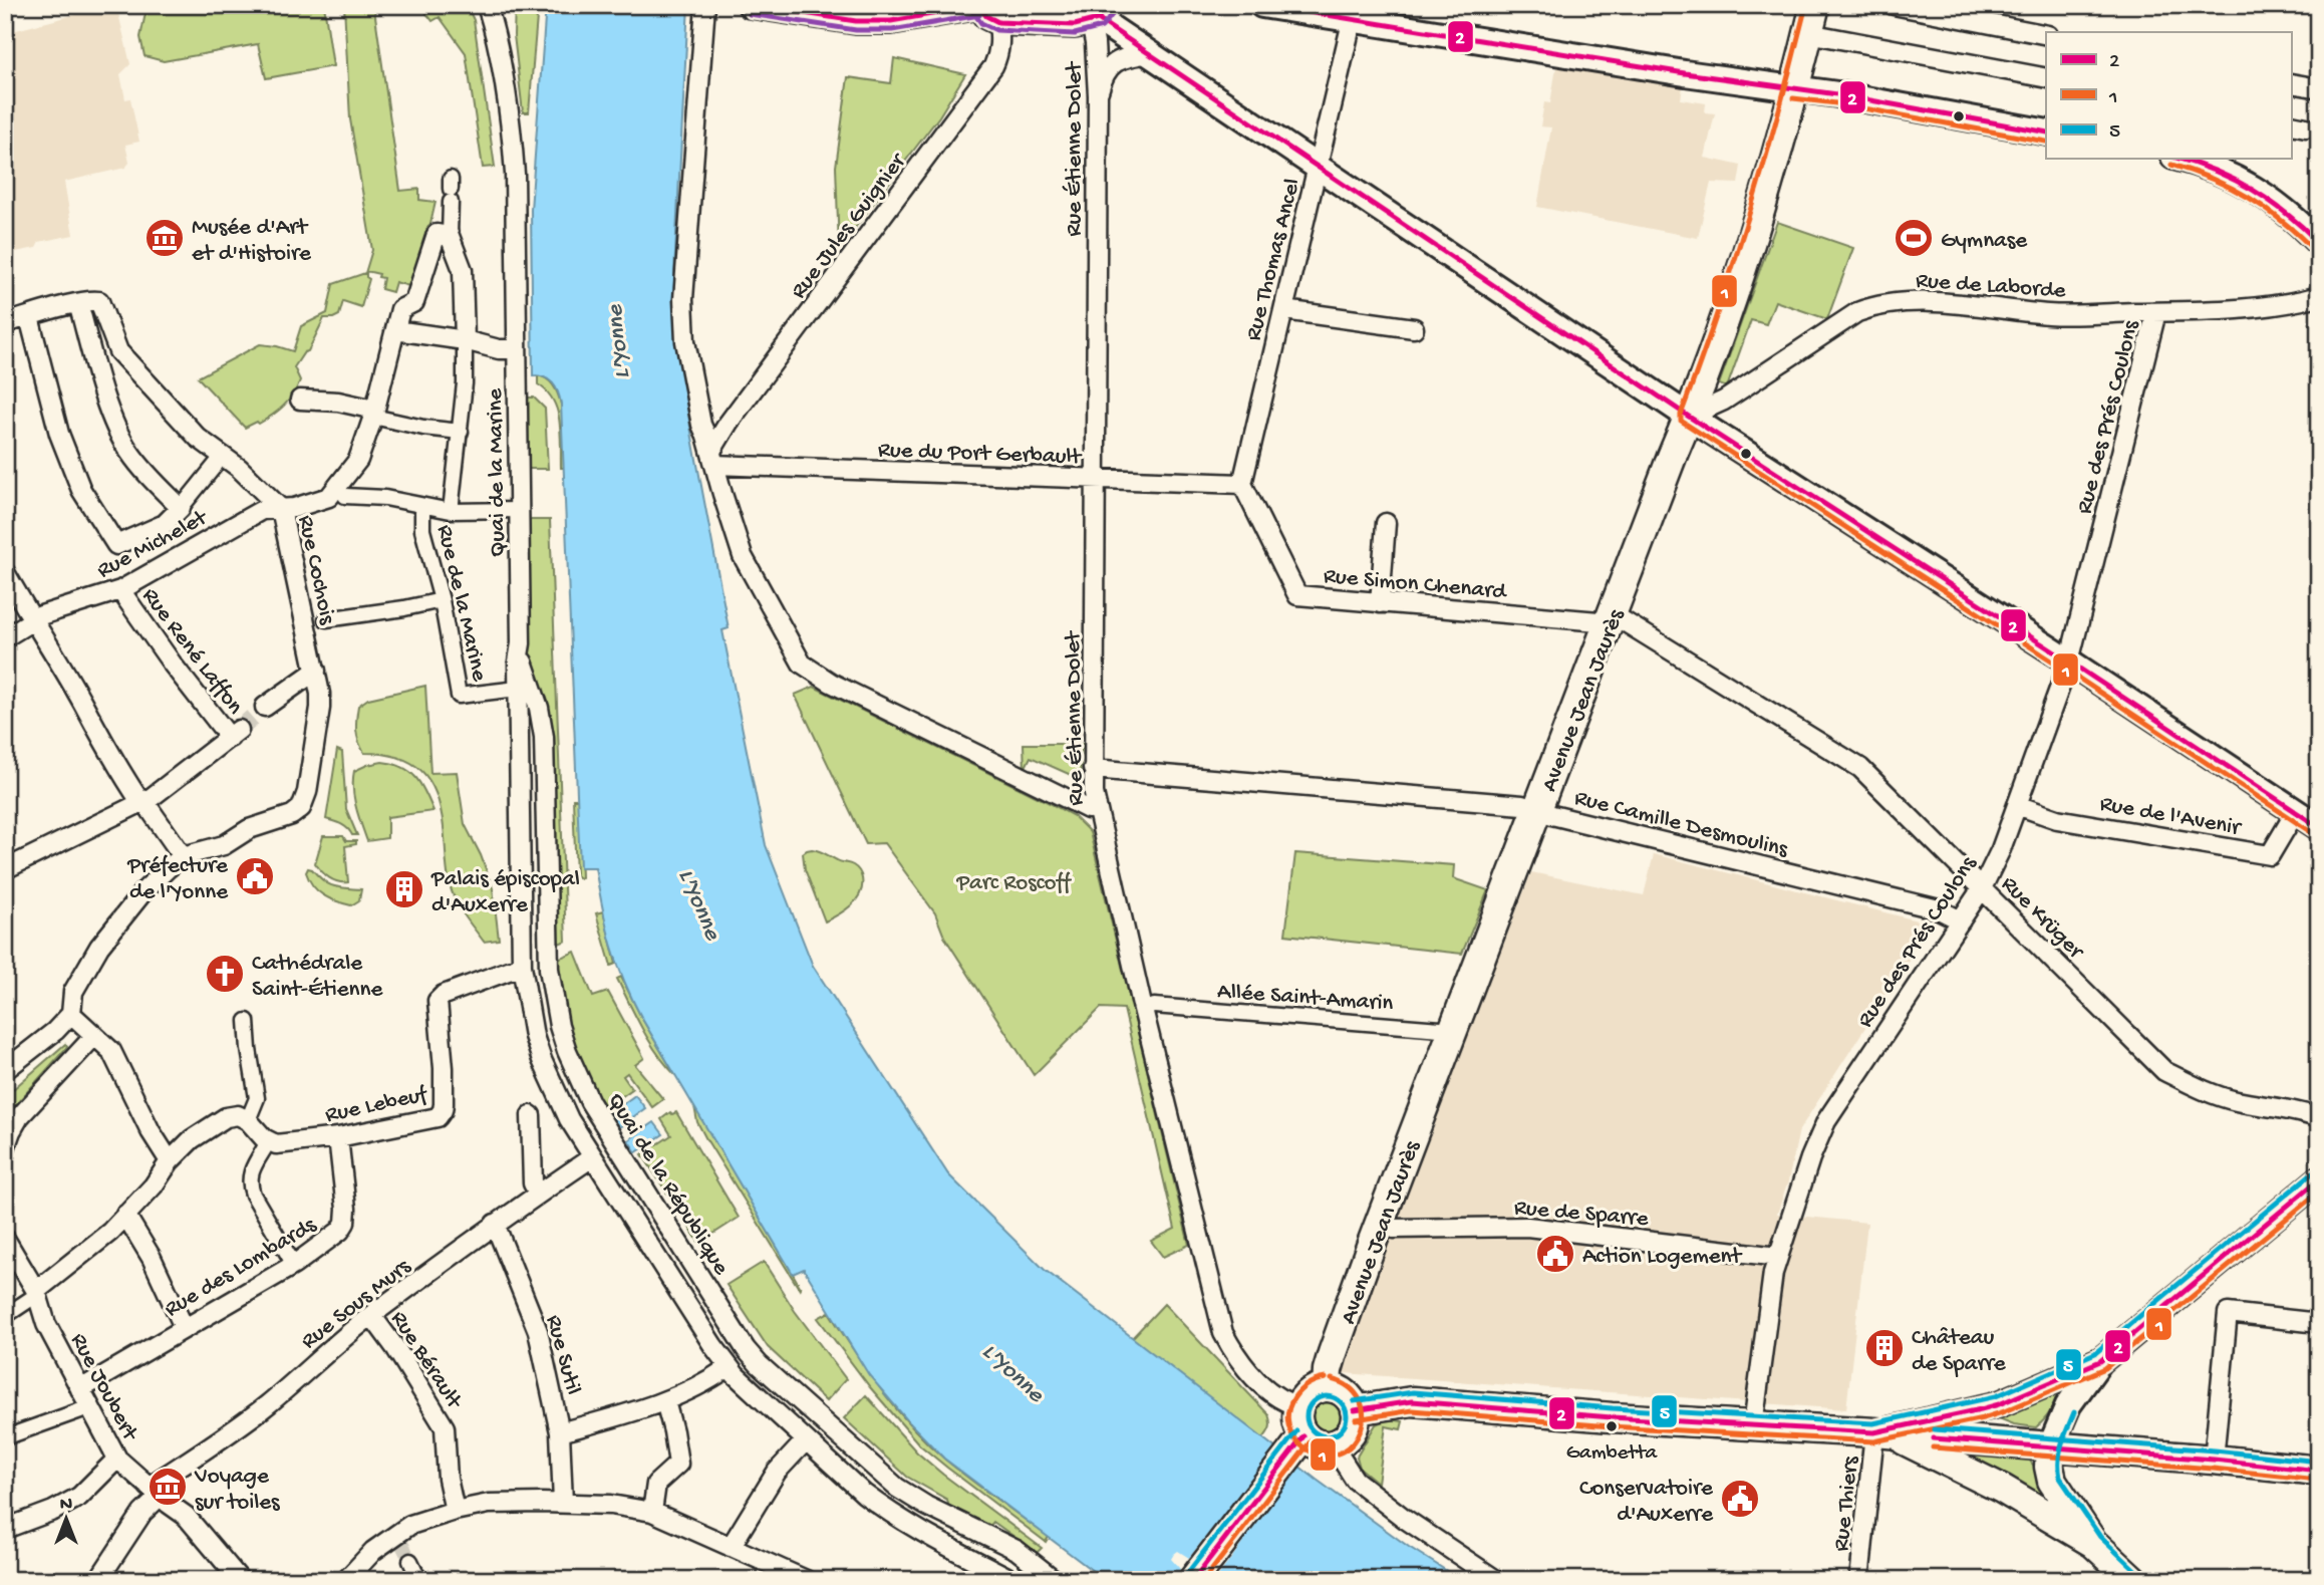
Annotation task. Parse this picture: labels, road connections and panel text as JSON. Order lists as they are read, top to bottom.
{
  "streets": {
    "main road": ["Avenue Jean Jaurès"],
    "street": [
      "Rue Étienne Dolet",
      "Rue Jules Guignier",
      "Rue Thomas Ancel",
      "Rue de Laborde",
      "Rue des Prés Coulons",
      "Rue du Port Gerbault",
      "Quai de la Marine",
      "Rue Michelet",
      "Rue Cochois",
      "Rue Simon Chenard",
      "Rue de la Marine",
      "Rue René Laffon",
      "Rue de l'Avenir",
      "Rue Camille Desmoulins",
      "Rue Krüger",
      "Allée Saint-Amarin",
      "Rue Lebeuf",
      "Quai de la République",
      "Rue de Sparre",
      "Rue des Lombards",
      "Rue Sous Murs",
      "Rue Sutil",
      "Rue Bérault",
      "Rue Joubert",
      "Rue Thiers"
    ]
  },
  "crossings": [
    ["Rue Étienne Dolet", "Rue du Port Gerbault"],
    ["Rue Étienne Dolet", "Avenue Jean Jaurès"],
    ["Rue Étienne Dolet", "Rue Camille Desmoulins"],
    ["Rue Jules Guignier", "Rue du Port Gerbault"],
    ["Rue Thomas Ancel", "Rue du Port Gerbault"],
    ["Rue Thomas Ancel", "Rue Simon Chenard"],
    ["Rue de Laborde", "Rue des Prés Coulons"],
    ["Rue de Laborde", "Avenue Jean Jaurès"],
    ["Rue des Prés Coulons", "Rue de l'Avenir"],
    ["Rue des Prés Coulons", "Rue Camille Desmoulins"],
    ["Rue des Prés Coulons", "Rue Krüger"],
    ["Rue des Prés Coulons", "Rue de Sparre"],
    ["Rue du Port Gerbault", "Rue Simon Chenard"],
    ["Quai de la Marine", "Rue de la Marine"],
    ["Quai de la Marine", "Rue Lebeuf"],
    ["Quai de la Marine", "Quai de la République"],
    ["Rue Michelet", "Rue Cochois"],
    ["Rue Michelet", "Rue René Laffon"],
    ["Rue Simon Chenard", "Avenue Jean Jaurès"],
    ["Rue Simon Chenard", "Rue Krüger"],
    ["Avenue Jean Jaurès", "Rue Camille Desmoulins"],
    ["Avenue Jean Jaurès", "Rue Krüger"],
    ["Avenue Jean Jaurès", "Allée Saint-Amarin"],
    ["Avenue Jean Jaurès", "Rue de Sparre"],
    ["Rue Lebeuf", "Rue des Lombards"],
    ["Rue des Lombards", "Rue Joubert"],
    ["Rue Sous Murs", "Rue Sutil"],
    ["Rue Sous Murs", "Rue Bérault"],
    ["Rue Sous Murs", "Rue Joubert"]
  ],
  "water": ["L'Yonne"],
  "parks": ["Parc Roscoff"],
  "places": {
    "museum": ["Musée d'Art et d'Histoire", "Voyage sur toiles"],
    "sports": ["Gymnase"],
    "public building": ["Préfecture de l'Yonne", "Action Logement", "Conservatoire d'Auxerre"],
    "building": ["Palais épiscopal d'Auxerre", "Château de Sparre"],
    "church": ["Cathédrale Saint-Étienne"],
    "other": ["Gambetta"]
  },
  "lines": ["transit line 2", "transit line 1", "transit line 5"],
  "legend": ["2", "1", "5"],
  "north": "top"
}
